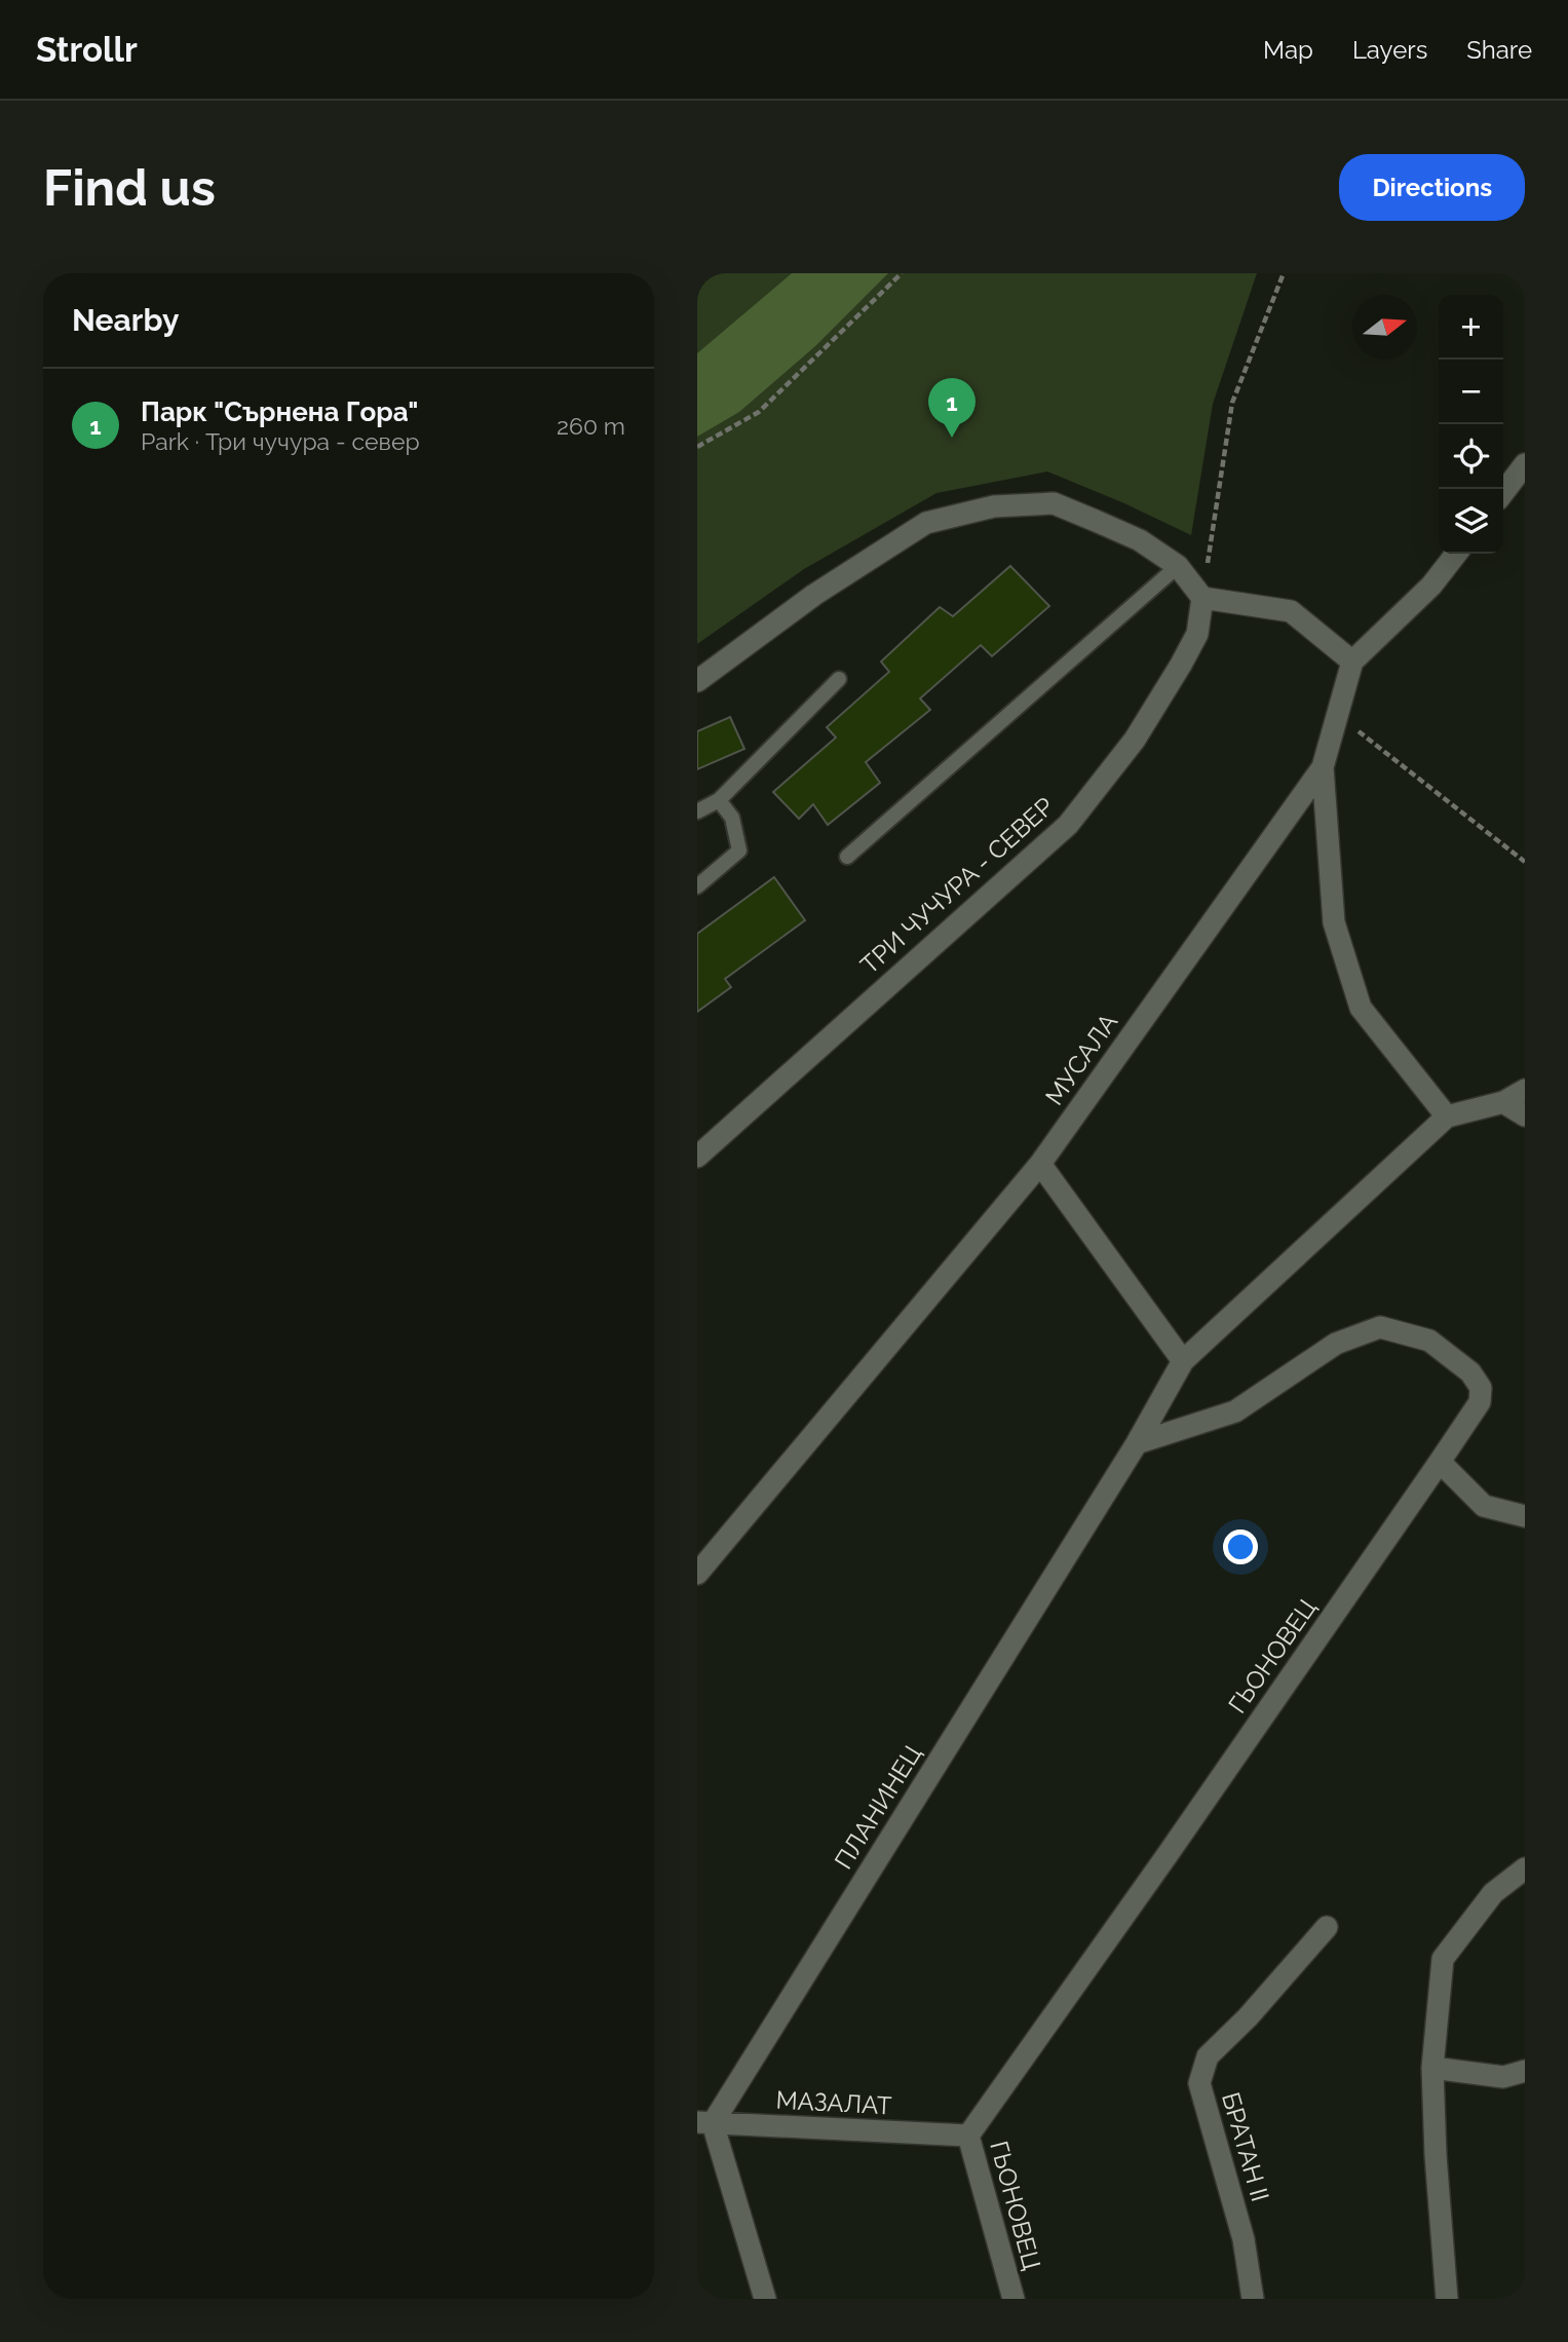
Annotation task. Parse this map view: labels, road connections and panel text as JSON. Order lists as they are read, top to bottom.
{
  "streets": {
    "street": [
      "ТРИ ЧУЧУРА - СЕВЕР",
      "МУСАЛА",
      "ГЬОНОВЕЦ",
      "ПЛАНИНЕЦ",
      "МАЗАЛАТ",
      "БРАТАН ІІ"
    ]
  },
  "crossings": [
    ["ГЬОНОВЕЦ", "ПЛАНИНЕЦ"],
    ["ГЬОНОВЕЦ", "МАЗАЛАТ"],
    ["ПЛАНИНЕЦ", "МАЗАЛАТ"]
  ],
  "north": "right",
  "page": {
    "header": "Strollr",
    "nav": ["Map", "Layers", "Share"],
    "buttons": "Directions",
    "title": "Find us",
    "heading": "Nearby",
    "map_buttons": ["+", "−"],
    "list": [
      {
        "mark": "1",
        "name": "Парк \"Сърнена Гора\"",
        "note": "Park · Три чучура - север",
        "value": "260 m"
      }
    ],
    "pins": "1"
  }
}
